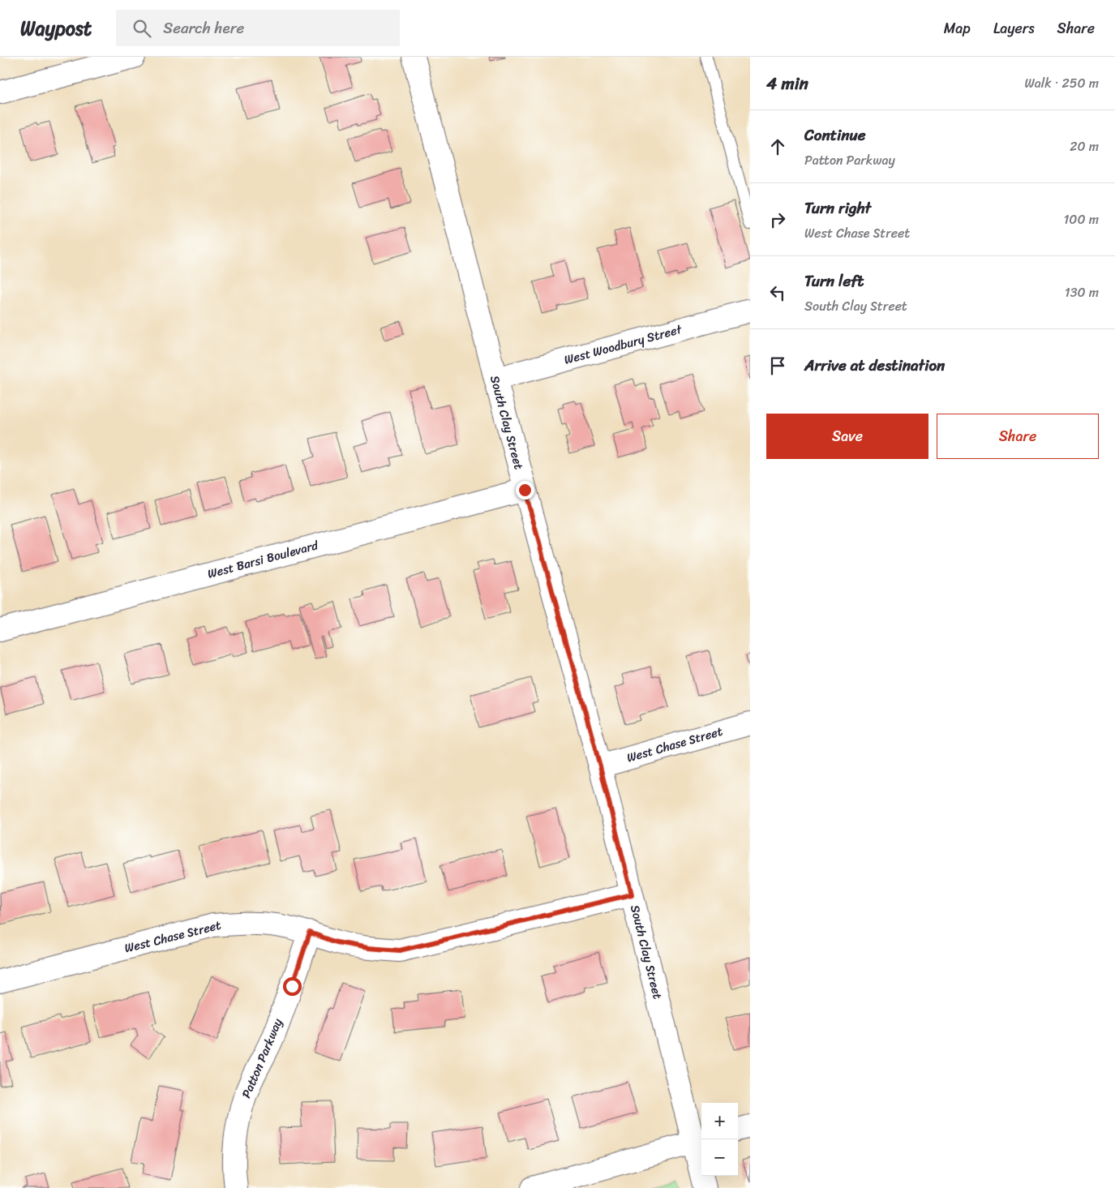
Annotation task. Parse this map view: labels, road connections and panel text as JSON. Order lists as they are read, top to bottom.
{
  "streets": {
    "street": [
      "West Woodbury Street",
      "South Clay Street",
      "West Barsi Boulevard",
      "West Chase Street",
      "Patton Parkway"
    ]
  },
  "crossings": [
    ["West Woodbury Street", "South Clay Street"],
    ["South Clay Street", "West Barsi Boulevard"],
    ["South Clay Street", "West Chase Street"],
    ["West Chase Street", "Patton Parkway"]
  ],
  "page": {
    "header": "Waypost",
    "search": "Search here",
    "nav": ["Map", "Layers", "Share"],
    "heading": ["4 min", "Walk · 250 m"],
    "list": [
      ["Continue", "Patton Parkway", "20 m"],
      ["Turn right", "West Chase Street", "100 m"],
      ["Turn left", "South Clay Street", "130 m"],
      "Arrive at destination"
    ],
    "buttons": ["Save", "Share"],
    "map_buttons": ["+", "−"]
  }
}
